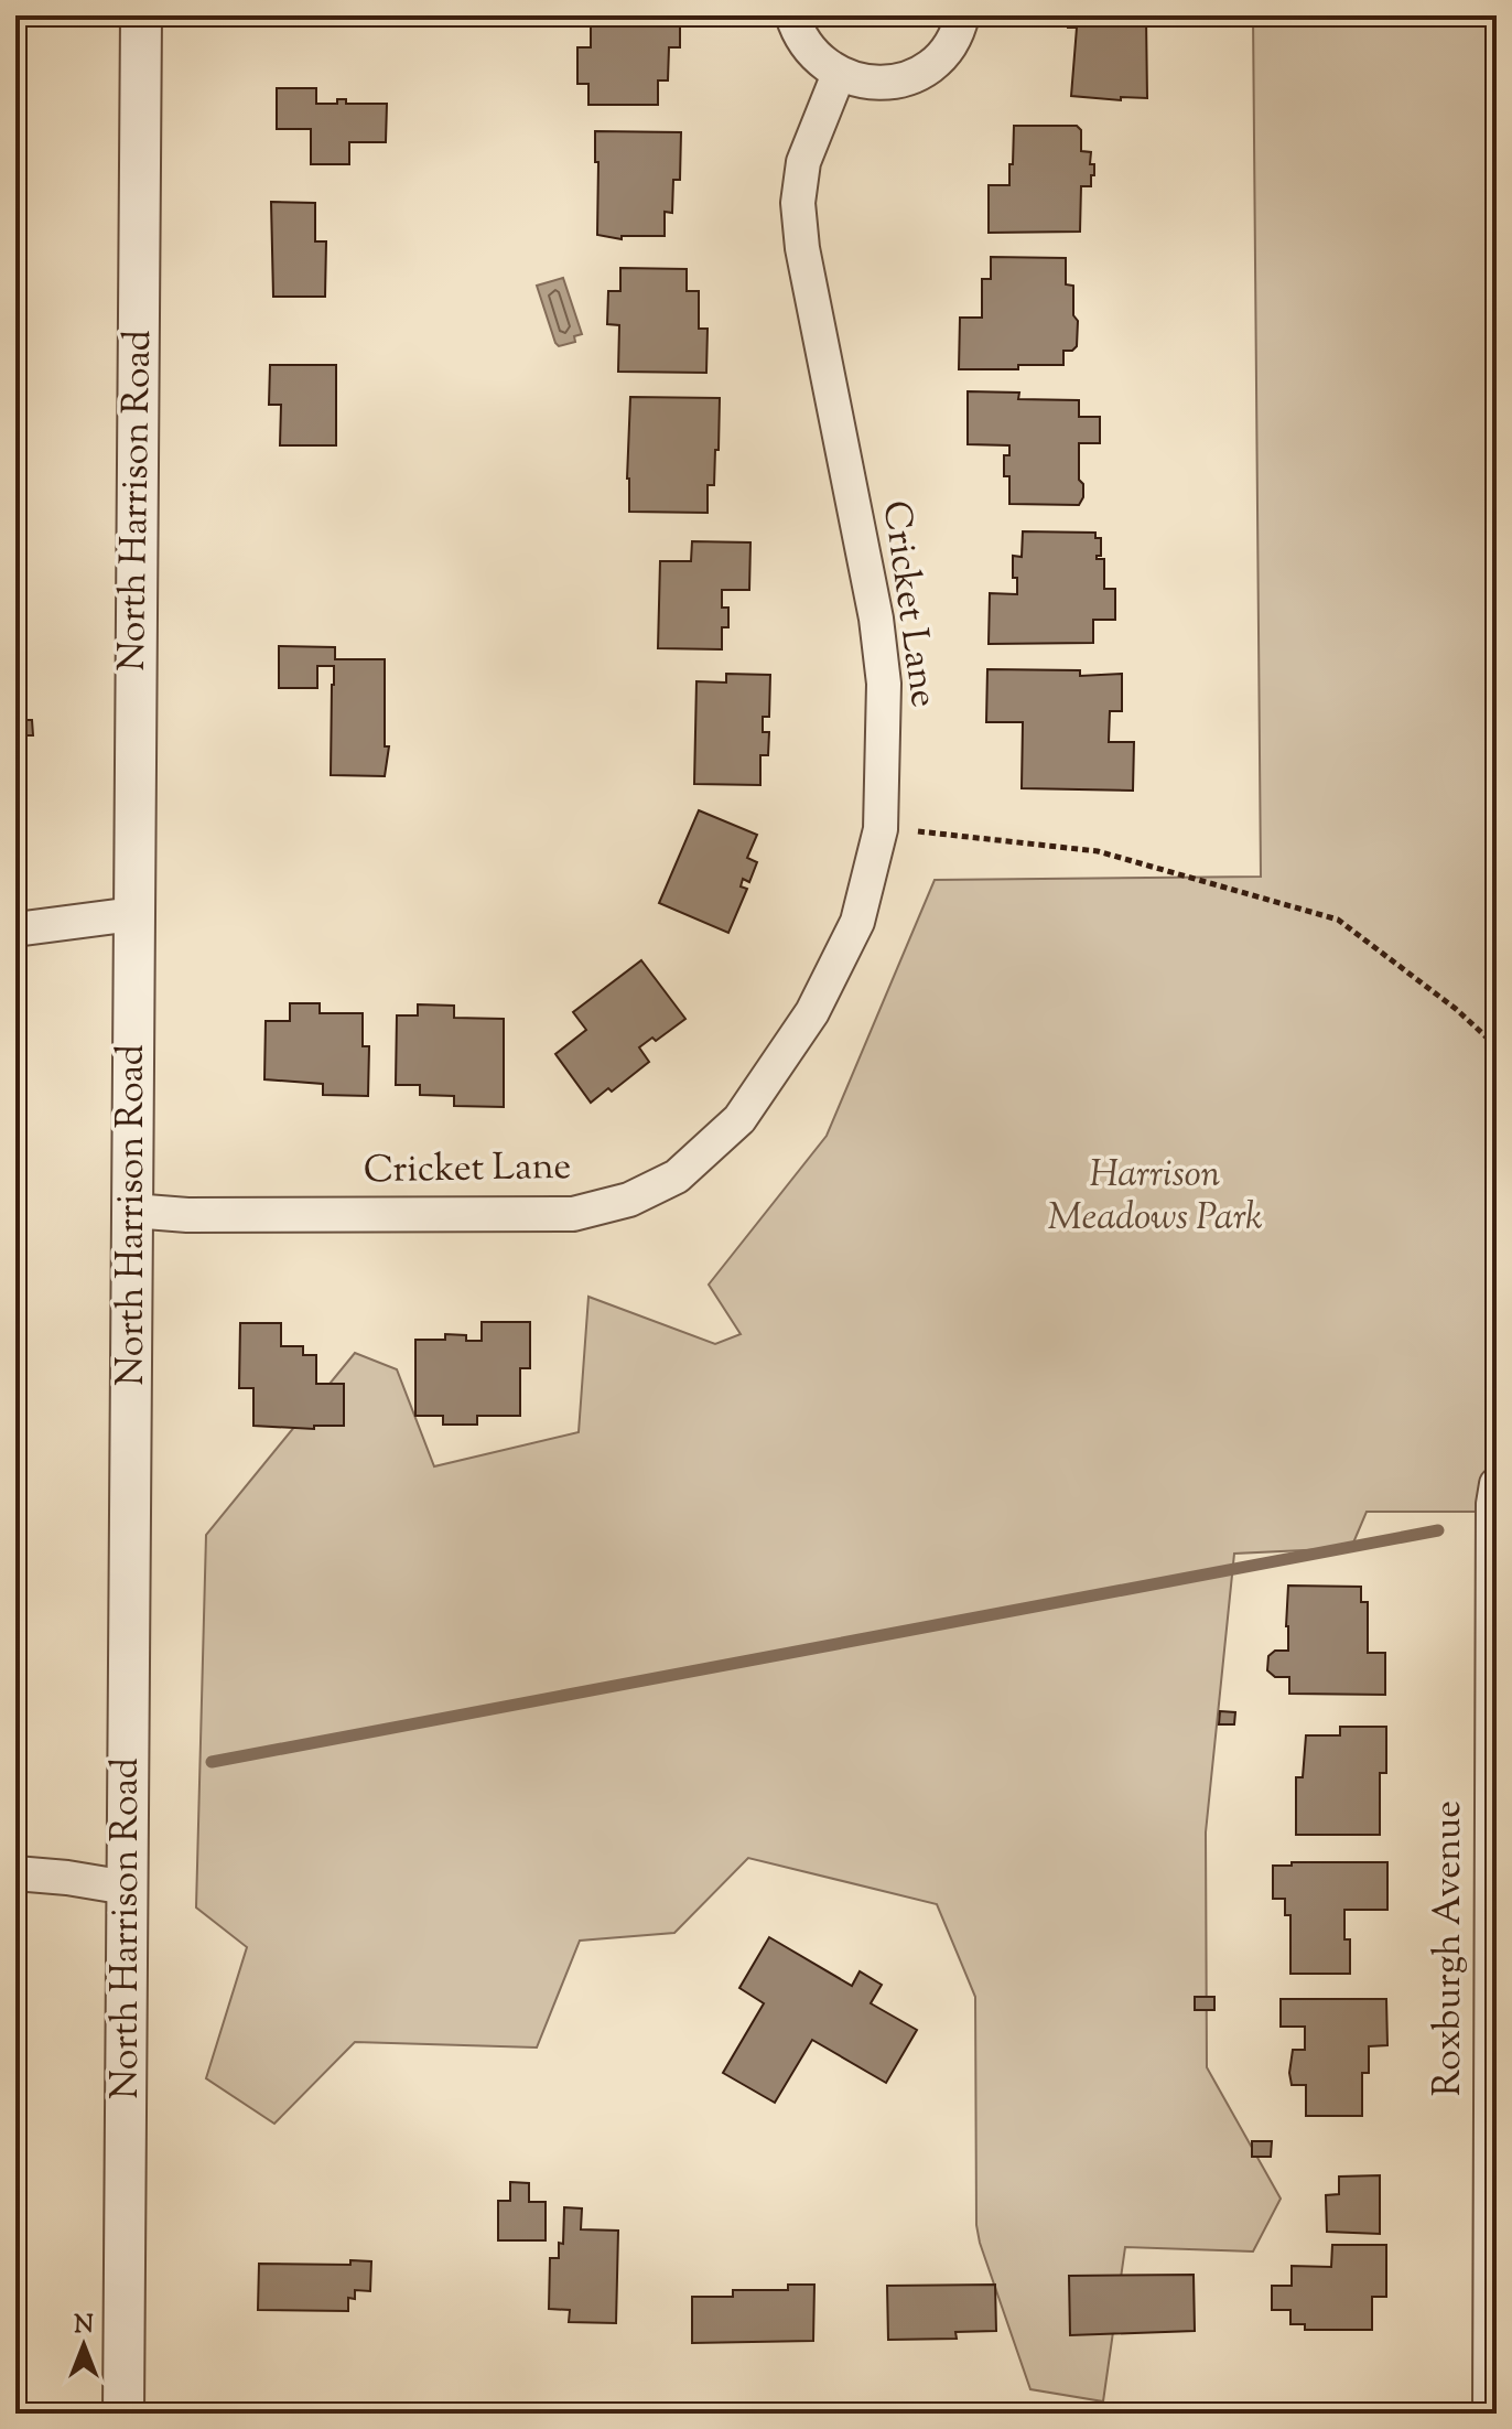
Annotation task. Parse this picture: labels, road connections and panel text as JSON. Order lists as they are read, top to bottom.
{
  "streets": {
    "street": ["North Harrison Road", "Cricket Lane", "Roxburgh Avenue"]
  },
  "crossings": [
    ["North Harrison Road", "Cricket Lane"]
  ],
  "parks": ["Harrison Meadows Park"],
  "north": "top"
}
